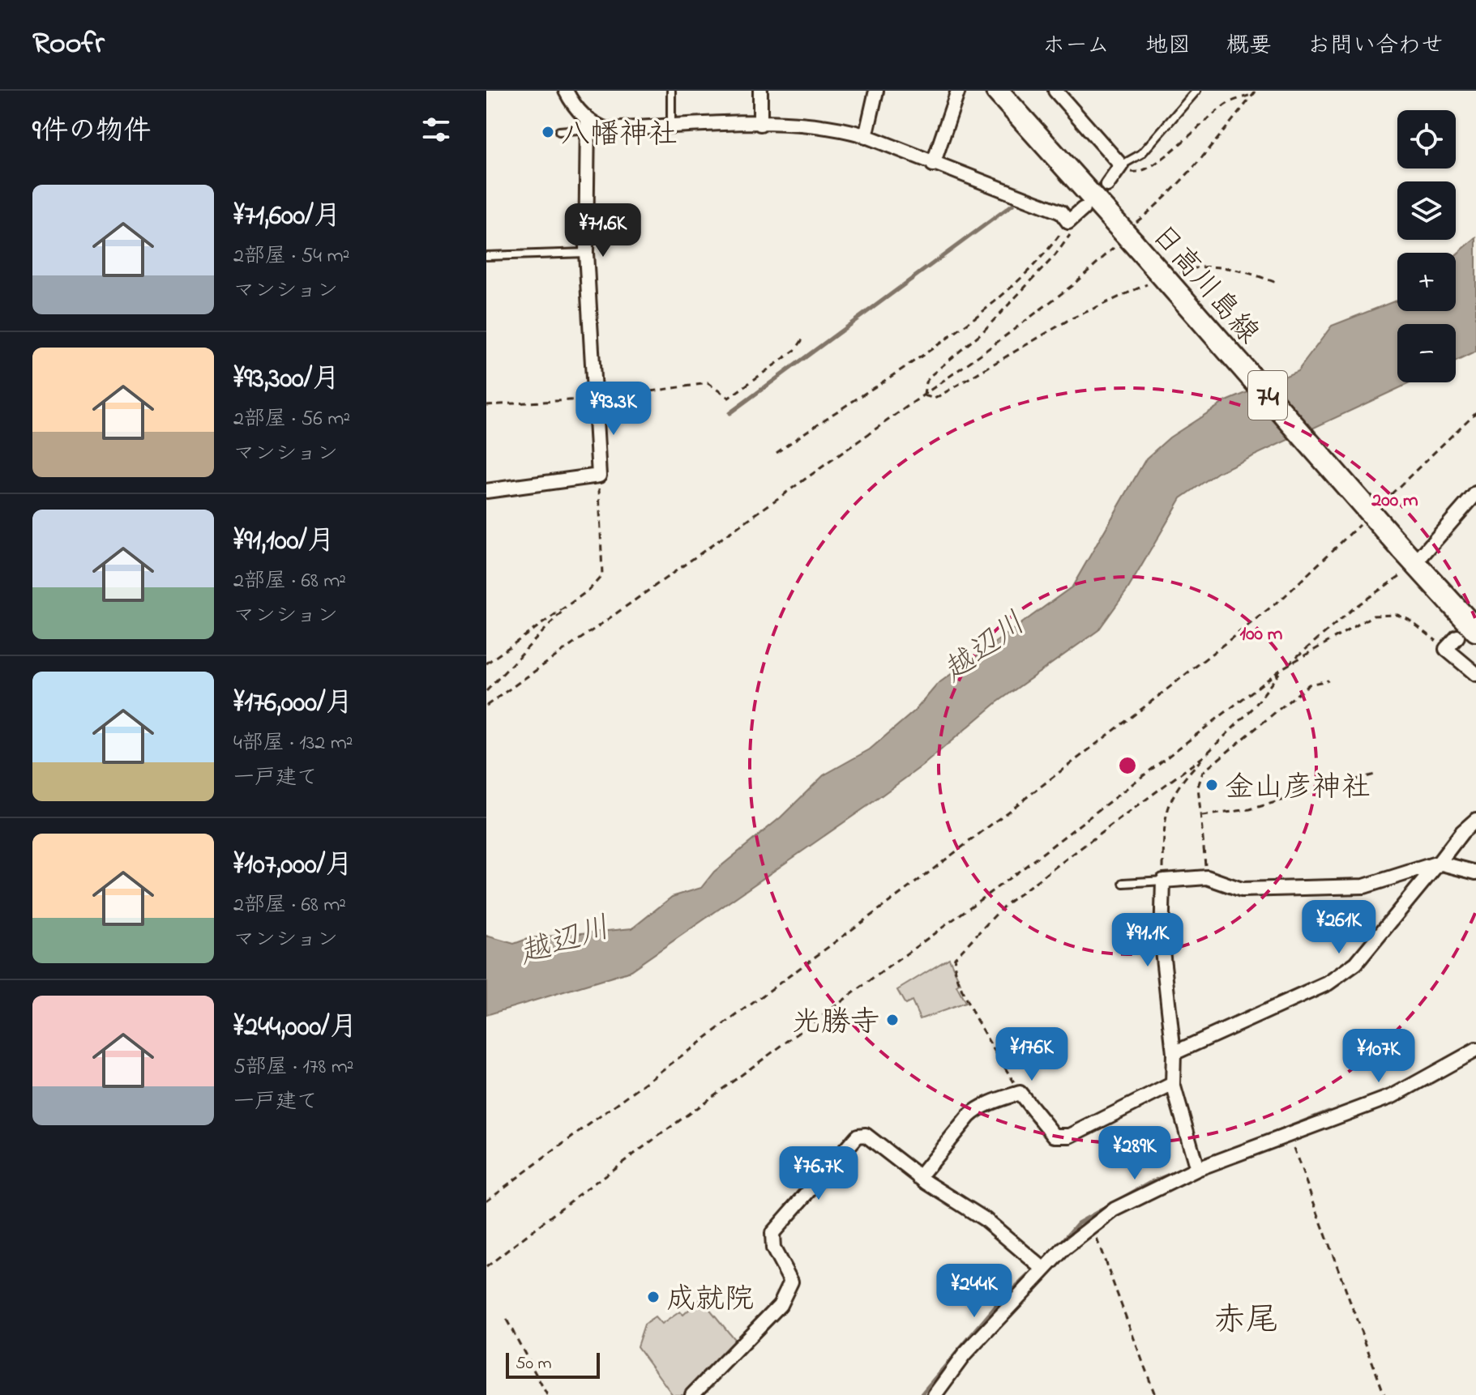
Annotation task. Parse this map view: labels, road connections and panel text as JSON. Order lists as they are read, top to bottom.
{
  "streets": {
    "main road": ["日高川島線", "74"]
  },
  "districts": ["赤尾"],
  "water": ["越辺川"],
  "places": [
    "八幡神社",
    "金山彦神社",
    "光勝寺",
    "成就院"
  ],
  "scale_bar": "50 m",
  "page": {
    "header": "Roofr",
    "nav": [
      "ホーム",
      "地図",
      "概要",
      "お問い合わせ"
    ],
    "heading": "9件の物件",
    "map_buttons": ["+", "−"],
    "list": [
      {
        "name": "¥71,600/月",
        "note": "2部屋 · 54 m² · マンション"
      },
      {
        "name": "¥93,300/月",
        "note": "2部屋 · 56 m² · マンション"
      },
      {
        "name": "¥91,100/月",
        "note": "2部屋 · 68 m² · マンション"
      },
      {
        "name": "¥176,000/月",
        "note": "4部屋 · 132 m² · 一戸建て"
      },
      {
        "name": "¥107,000/月",
        "note": "2部屋 · 68 m² · マンション"
      },
      {
        "name": "¥244,000/月",
        "note": "5部屋 · 178 m² · 一戸建て"
      }
    ],
    "price": [
      "¥71.6K",
      "¥93.3K",
      "¥261K",
      "¥91.1K",
      "¥176K",
      "¥107K",
      "¥289K",
      "¥76.7K",
      "¥244K"
    ],
    "scale": "50 m"
  },
  "rings": ["200 m", "100 m"]
}
